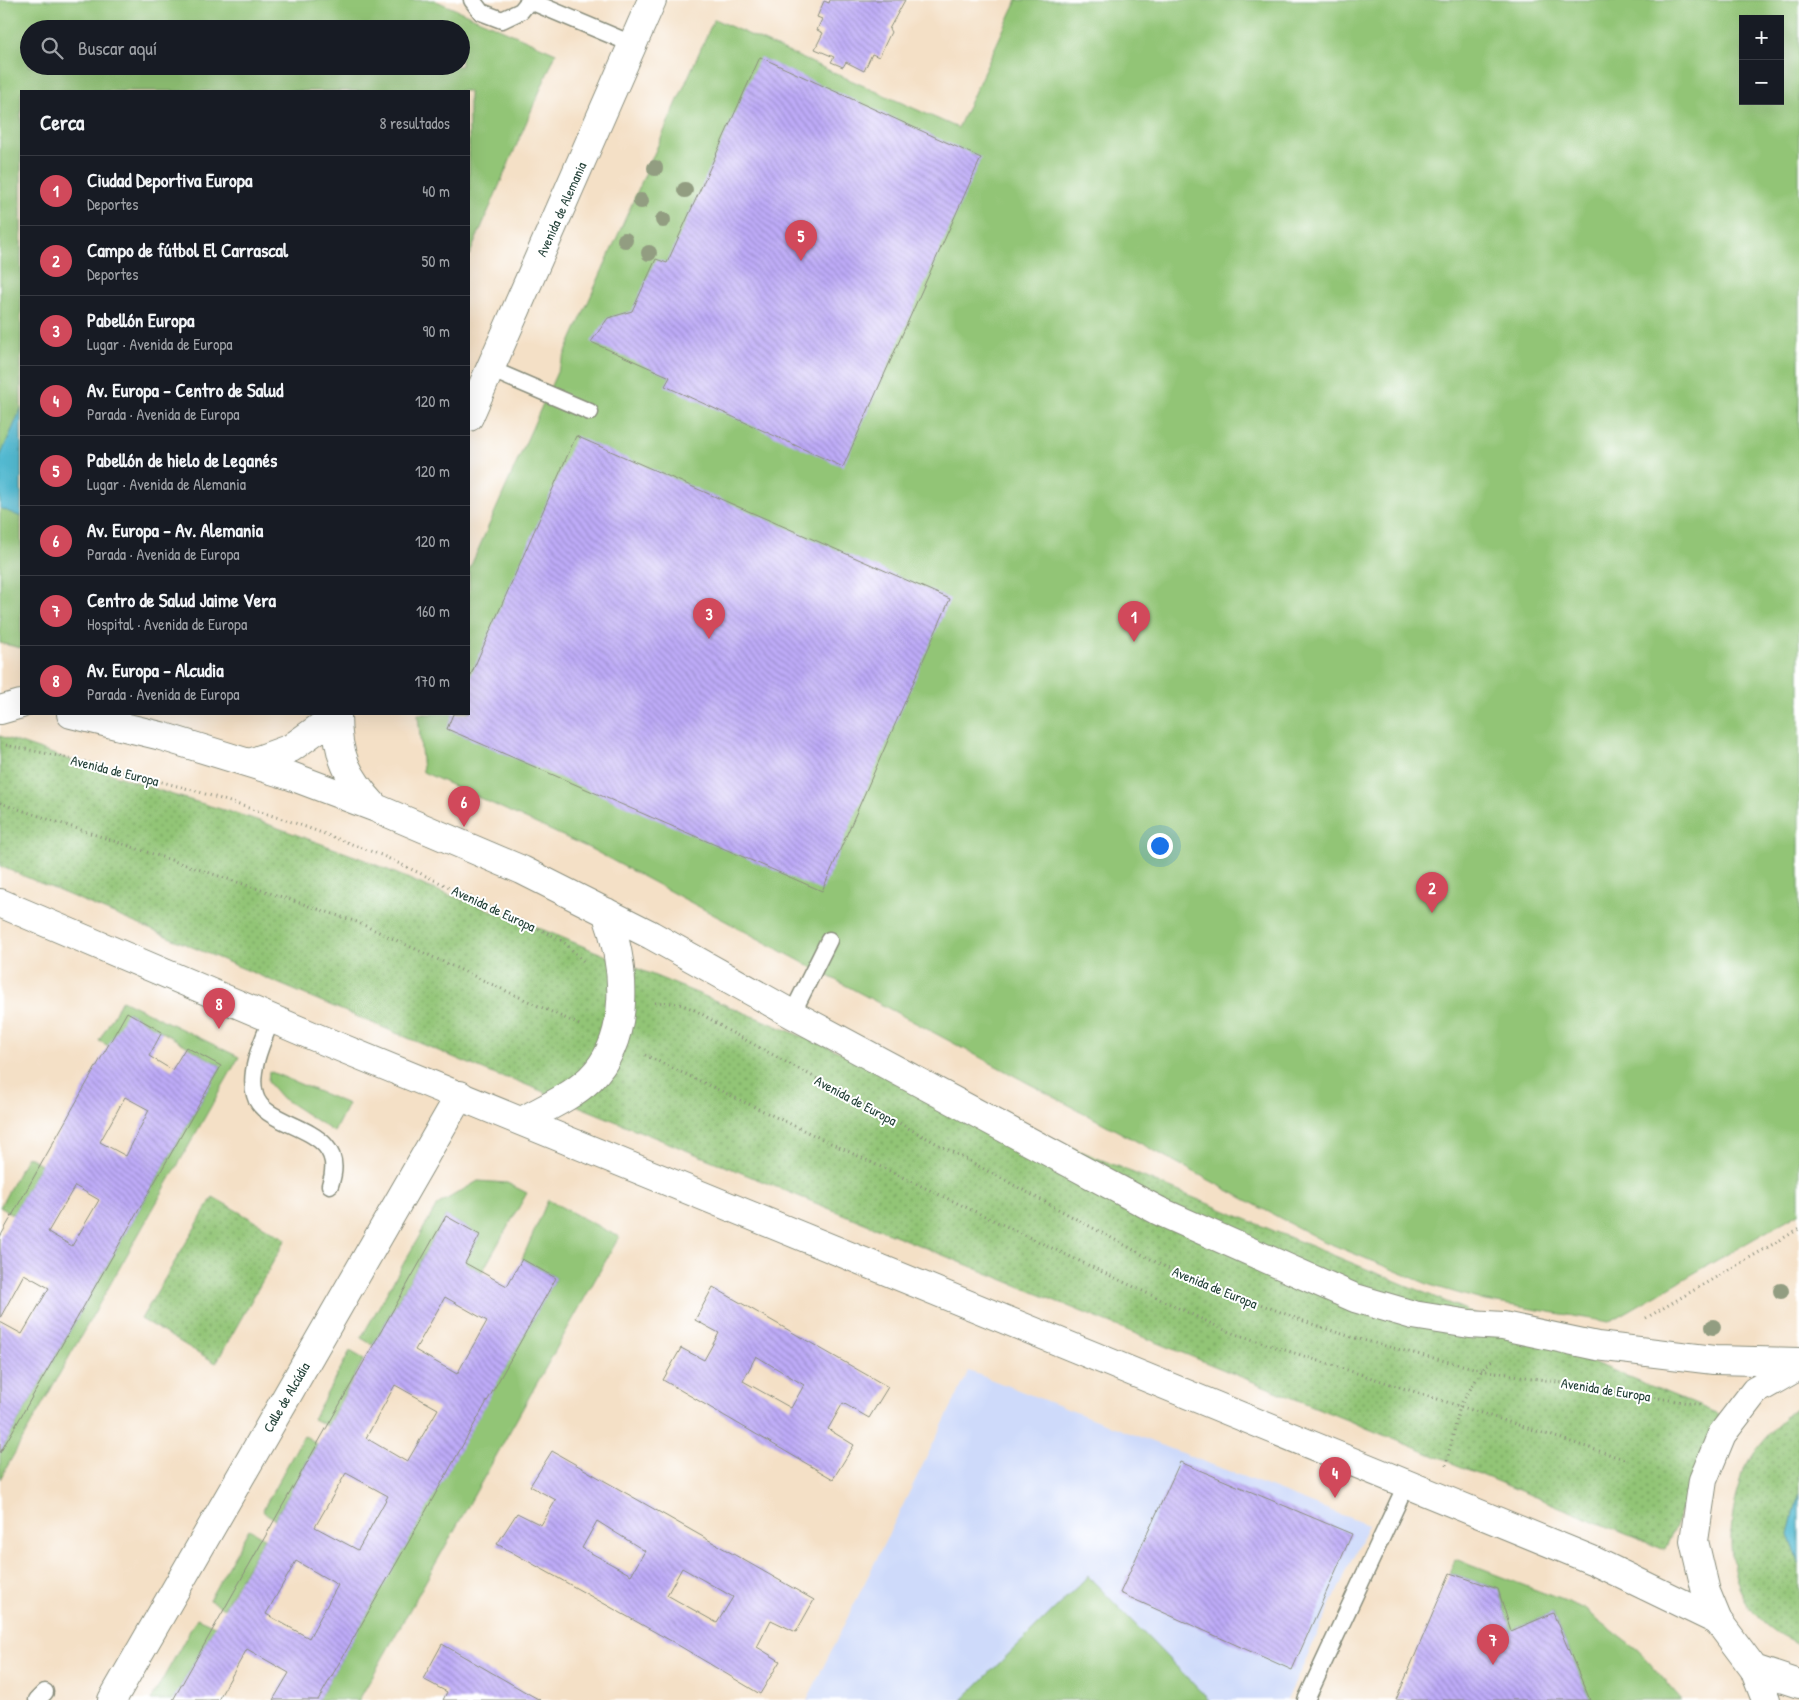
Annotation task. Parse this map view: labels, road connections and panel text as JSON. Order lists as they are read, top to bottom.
{
  "streets": {
    "main road": ["Avenida de Alemania", "Calle de Alcúdia"],
    "path": ["Avenida de Europa"]
  },
  "page": {
    "map_buttons": ["+", "−"],
    "search": "Buscar aquí",
    "heading": ["Cerca", "8 resultados"],
    "list": [
      {
        "mark": "1",
        "name": "Ciudad Deportiva Europa",
        "note": "Deportes",
        "value": "40 m"
      },
      {
        "mark": "2",
        "name": "Campo de fútbol El Carrascal",
        "note": "Deportes",
        "value": "50 m"
      },
      {
        "mark": "3",
        "name": "Pabellón Europa",
        "note": "Lugar · Avenida de Europa",
        "value": "90 m"
      },
      {
        "mark": "4",
        "name": "Av. Europa - Centro de Salud",
        "note": "Parada · Avenida de Europa",
        "value": "120 m"
      },
      {
        "mark": "5",
        "name": "Pabellón de hielo de Leganés",
        "note": "Lugar · Avenida de Alemania",
        "value": "120 m"
      },
      {
        "mark": "6",
        "name": "Av. Europa - Av. Alemania",
        "note": "Parada · Avenida de Europa",
        "value": "120 m"
      },
      {
        "mark": "7",
        "name": "Centro de Salud Jaime Vera",
        "note": "Hospital · Avenida de Europa",
        "value": "160 m"
      },
      {
        "mark": "8",
        "name": "Av. Europa - Alcudia",
        "note": "Parada · Avenida de Europa",
        "value": "170 m"
      }
    ],
    "pins": [
      "5",
      "3",
      "1",
      "6",
      "2",
      "8",
      "4",
      "7"
    ]
  }
}
